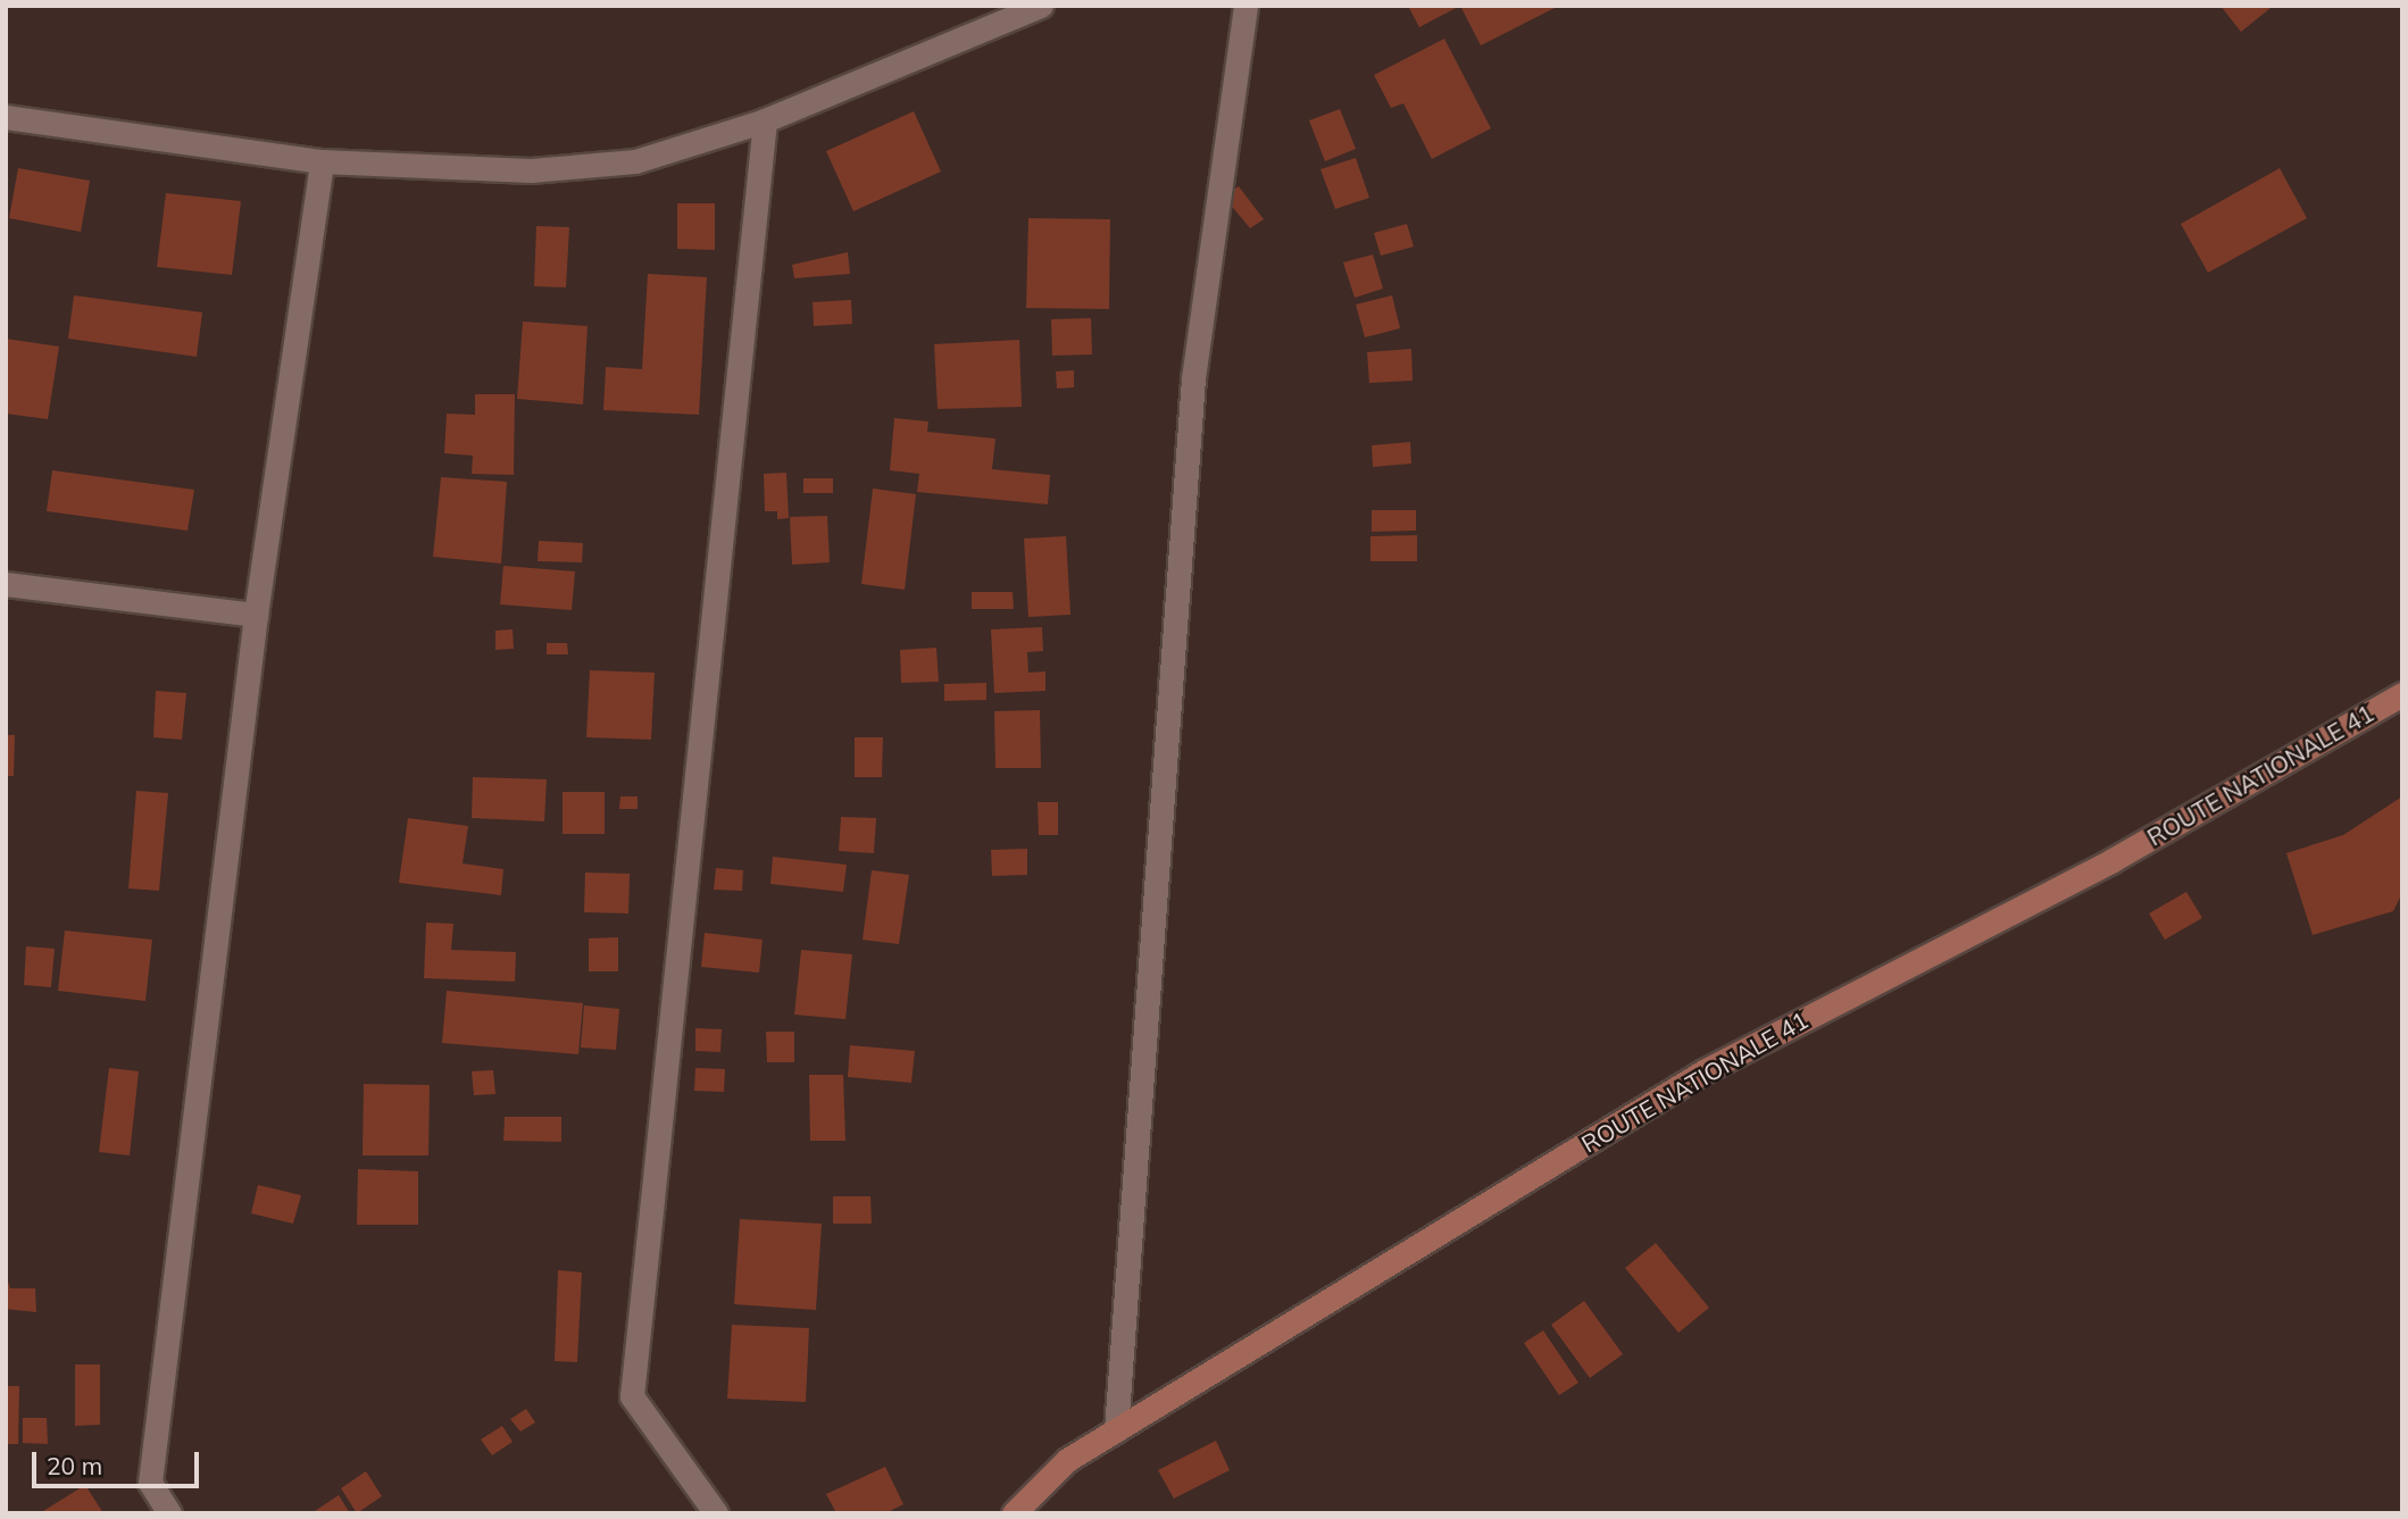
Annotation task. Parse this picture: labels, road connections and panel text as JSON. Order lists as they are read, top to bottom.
{
  "streets": {
    "street": ["ROUTE NATIONALE 41"]
  },
  "scale_bar": "20 m"
}
